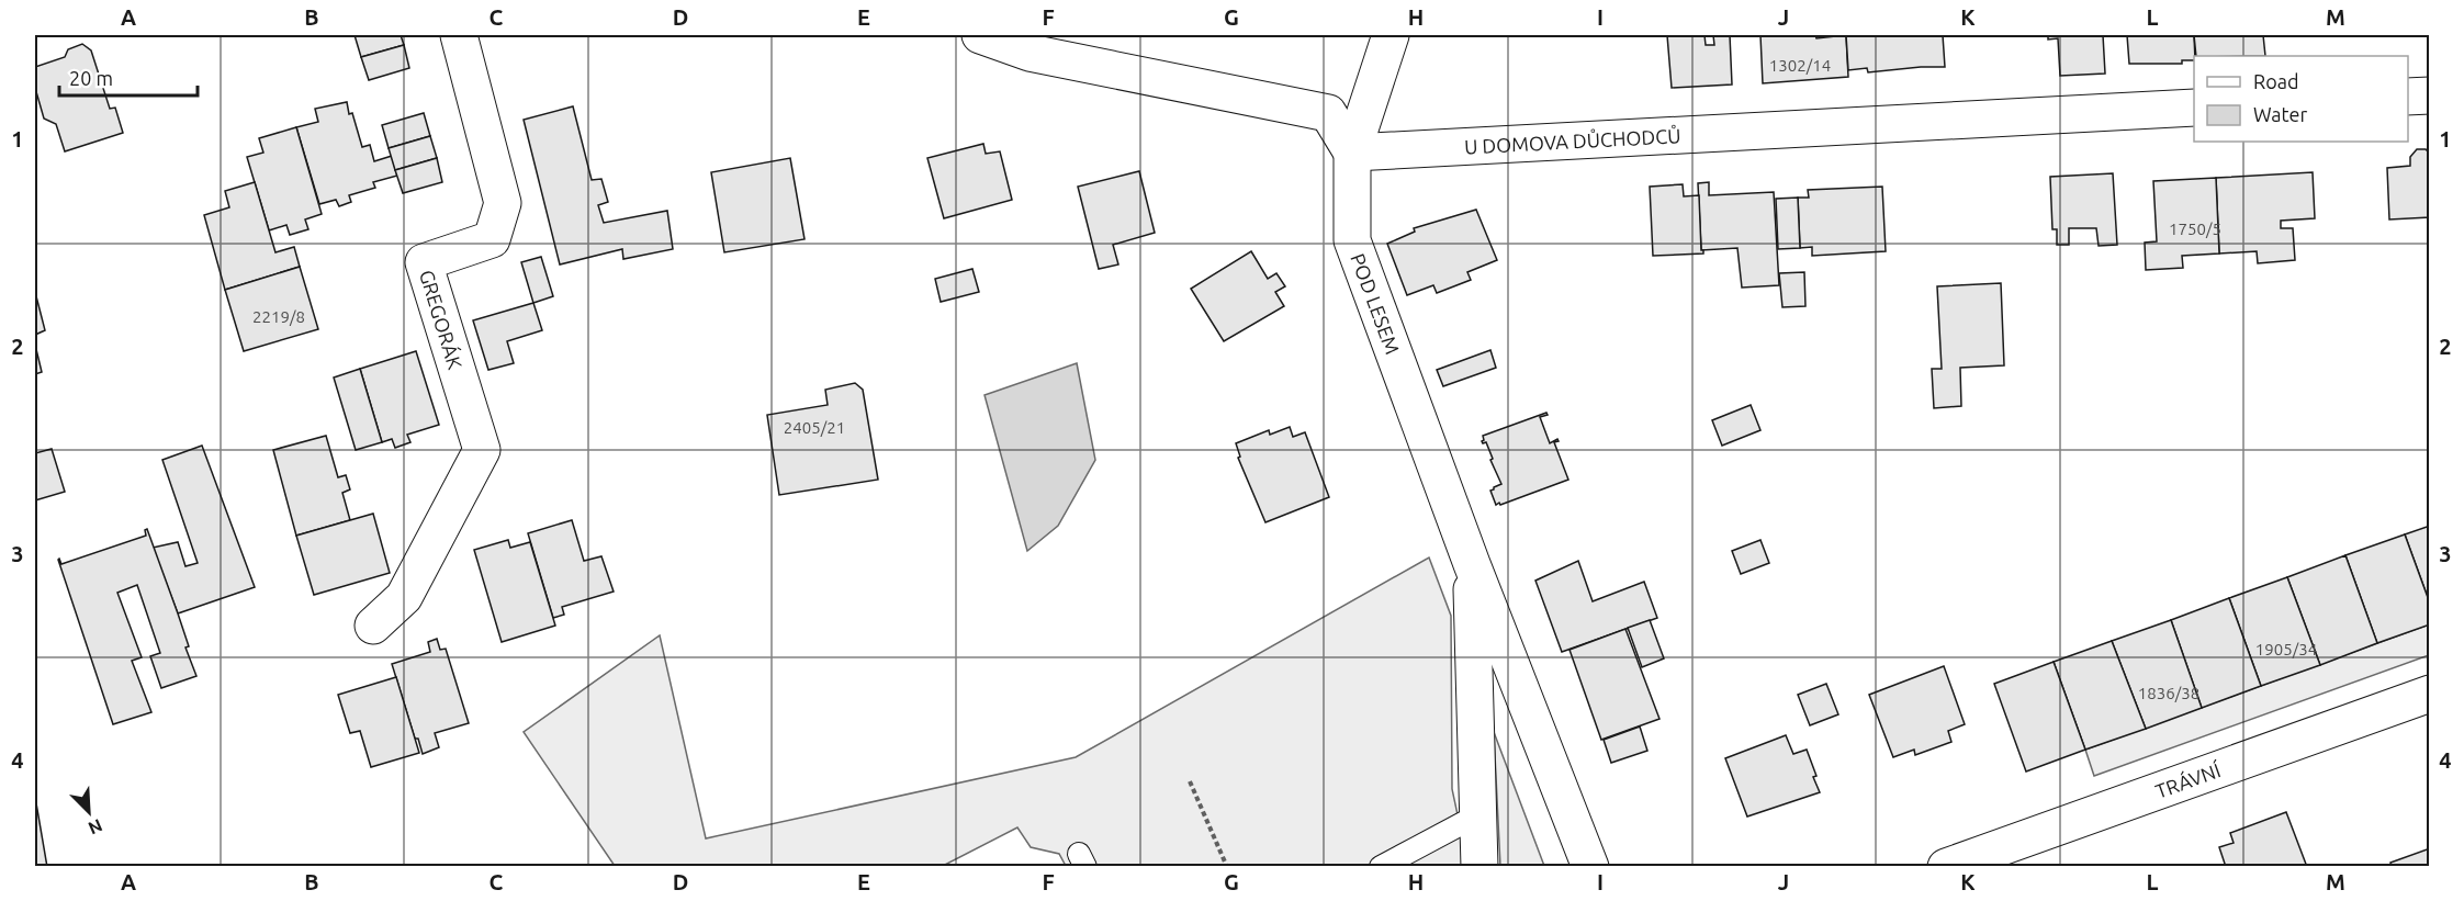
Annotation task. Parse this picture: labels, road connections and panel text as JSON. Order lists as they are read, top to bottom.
{
  "streets": {
    "street": [
      "U DOMOVA DŮCHODCŮ",
      "POD LESEM",
      "GREGORÁK",
      "TRÁVNÍ"
    ]
  },
  "crossings": [
    ["U DOMOVA DŮCHODCŮ", "POD LESEM"]
  ],
  "house_numbers": [
    "1302/14",
    "1750/5",
    "2219/8",
    "2405/21",
    "1905/34",
    "1836/38"
  ],
  "legend": ["Road", "Water"],
  "scale_bar": "20 m",
  "north": "bottom right",
  "grid": {
    "columns": [
      "A",
      "B",
      "C",
      "D",
      "E",
      "F",
      "G",
      "H",
      "I",
      "J",
      "K",
      "L",
      "M"
    ],
    "rows": [
      "1",
      "2",
      "3",
      "4"
    ]
  }
}
